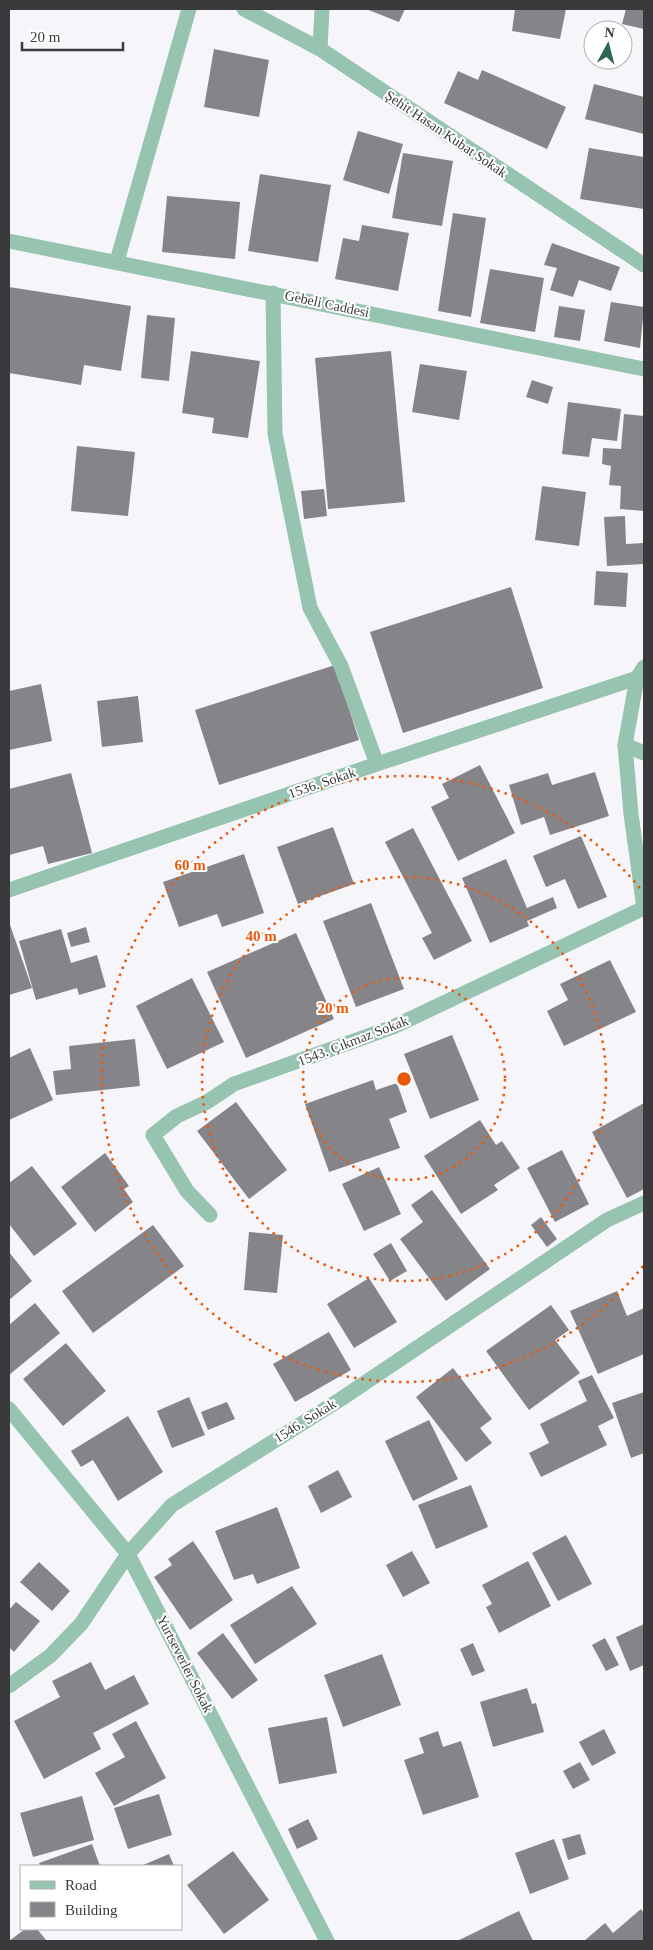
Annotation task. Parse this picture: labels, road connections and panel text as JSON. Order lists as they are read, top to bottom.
{
  "streets": {
    "street": [
      "Şehit Hasan Kubat Sokak",
      "Gebeli Caddesi",
      "1536. Sokak",
      "1543. Çıkmaz Sokak",
      "1546. Sokak",
      "Yurtseverler Sokak"
    ]
  },
  "crossings": [
    ["1546. Sokak", "Yurtseverler Sokak"]
  ],
  "legend": ["Road", "Building"],
  "scale_bar": "20 m",
  "north": "top",
  "rings": ["60 m", "40 m", "20 m"]
}
